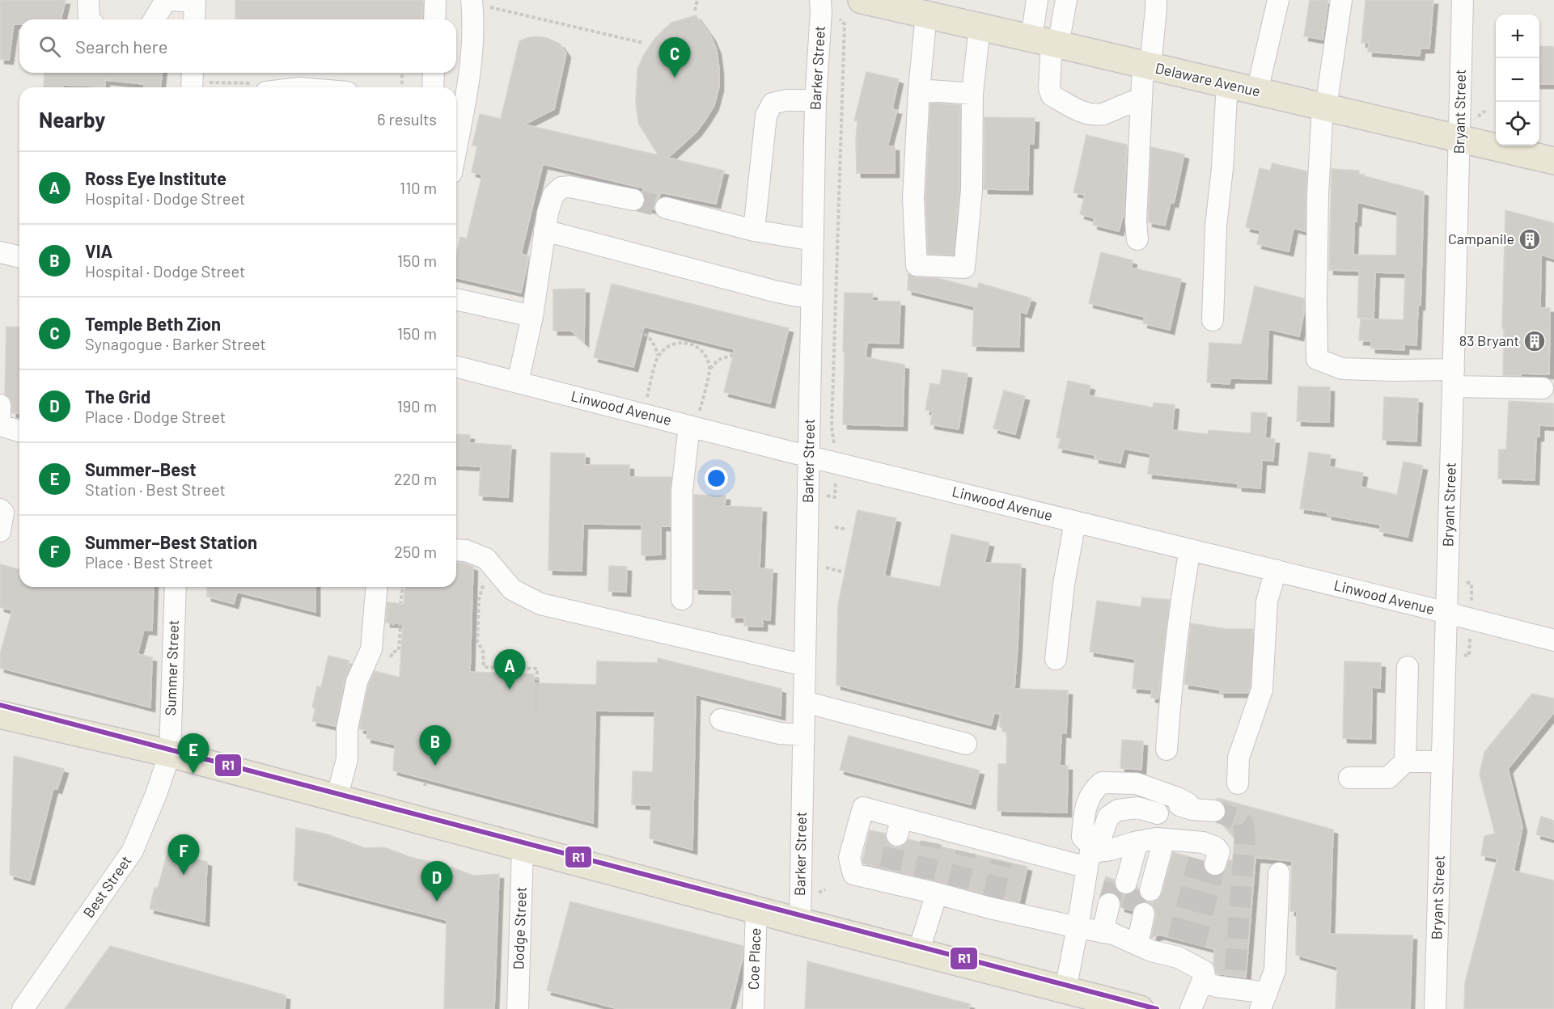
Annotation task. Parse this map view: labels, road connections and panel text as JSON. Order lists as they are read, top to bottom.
{
  "streets": {
    "main road": ["Delaware Avenue"],
    "street": [
      "Barker Street",
      "Bryant Street",
      "Linwood Avenue",
      "Summer Street",
      "Best Street",
      "Dodge Street",
      "Coe Place"
    ]
  },
  "crossings": [
    ["Barker Street", "Linwood Avenue"],
    ["Delaware Avenue", "Bryant Street"],
    ["Bryant Street", "Linwood Avenue"],
    ["Summer Street", "Best Street"]
  ],
  "places": {
    "building": ["Campanile", "83 Bryant"]
  },
  "lines": ["transit line R1"],
  "page": {
    "map_buttons": ["+", "−"],
    "search": "Search here",
    "pins": [
      "C",
      "A",
      "B",
      "E",
      "F",
      "D"
    ],
    "heading": ["Nearby", "6 results"],
    "list": [
      {
        "mark": "A",
        "name": "Ross Eye Institute",
        "note": "Hospital · Dodge Street",
        "value": "110 m"
      },
      {
        "mark": "B",
        "name": "VIA",
        "note": "Hospital · Dodge Street",
        "value": "150 m"
      },
      {
        "mark": "C",
        "name": "Temple Beth Zion",
        "note": "Synagogue · Barker Street",
        "value": "150 m"
      },
      {
        "mark": "D",
        "name": "The Grid",
        "note": "Place · Dodge Street",
        "value": "190 m"
      },
      {
        "mark": "E",
        "name": "Summer–Best",
        "note": "Station · Best Street",
        "value": "220 m"
      },
      {
        "mark": "F",
        "name": "Summer–Best Station",
        "note": "Place · Best Street",
        "value": "250 m"
      }
    ]
  }
}
